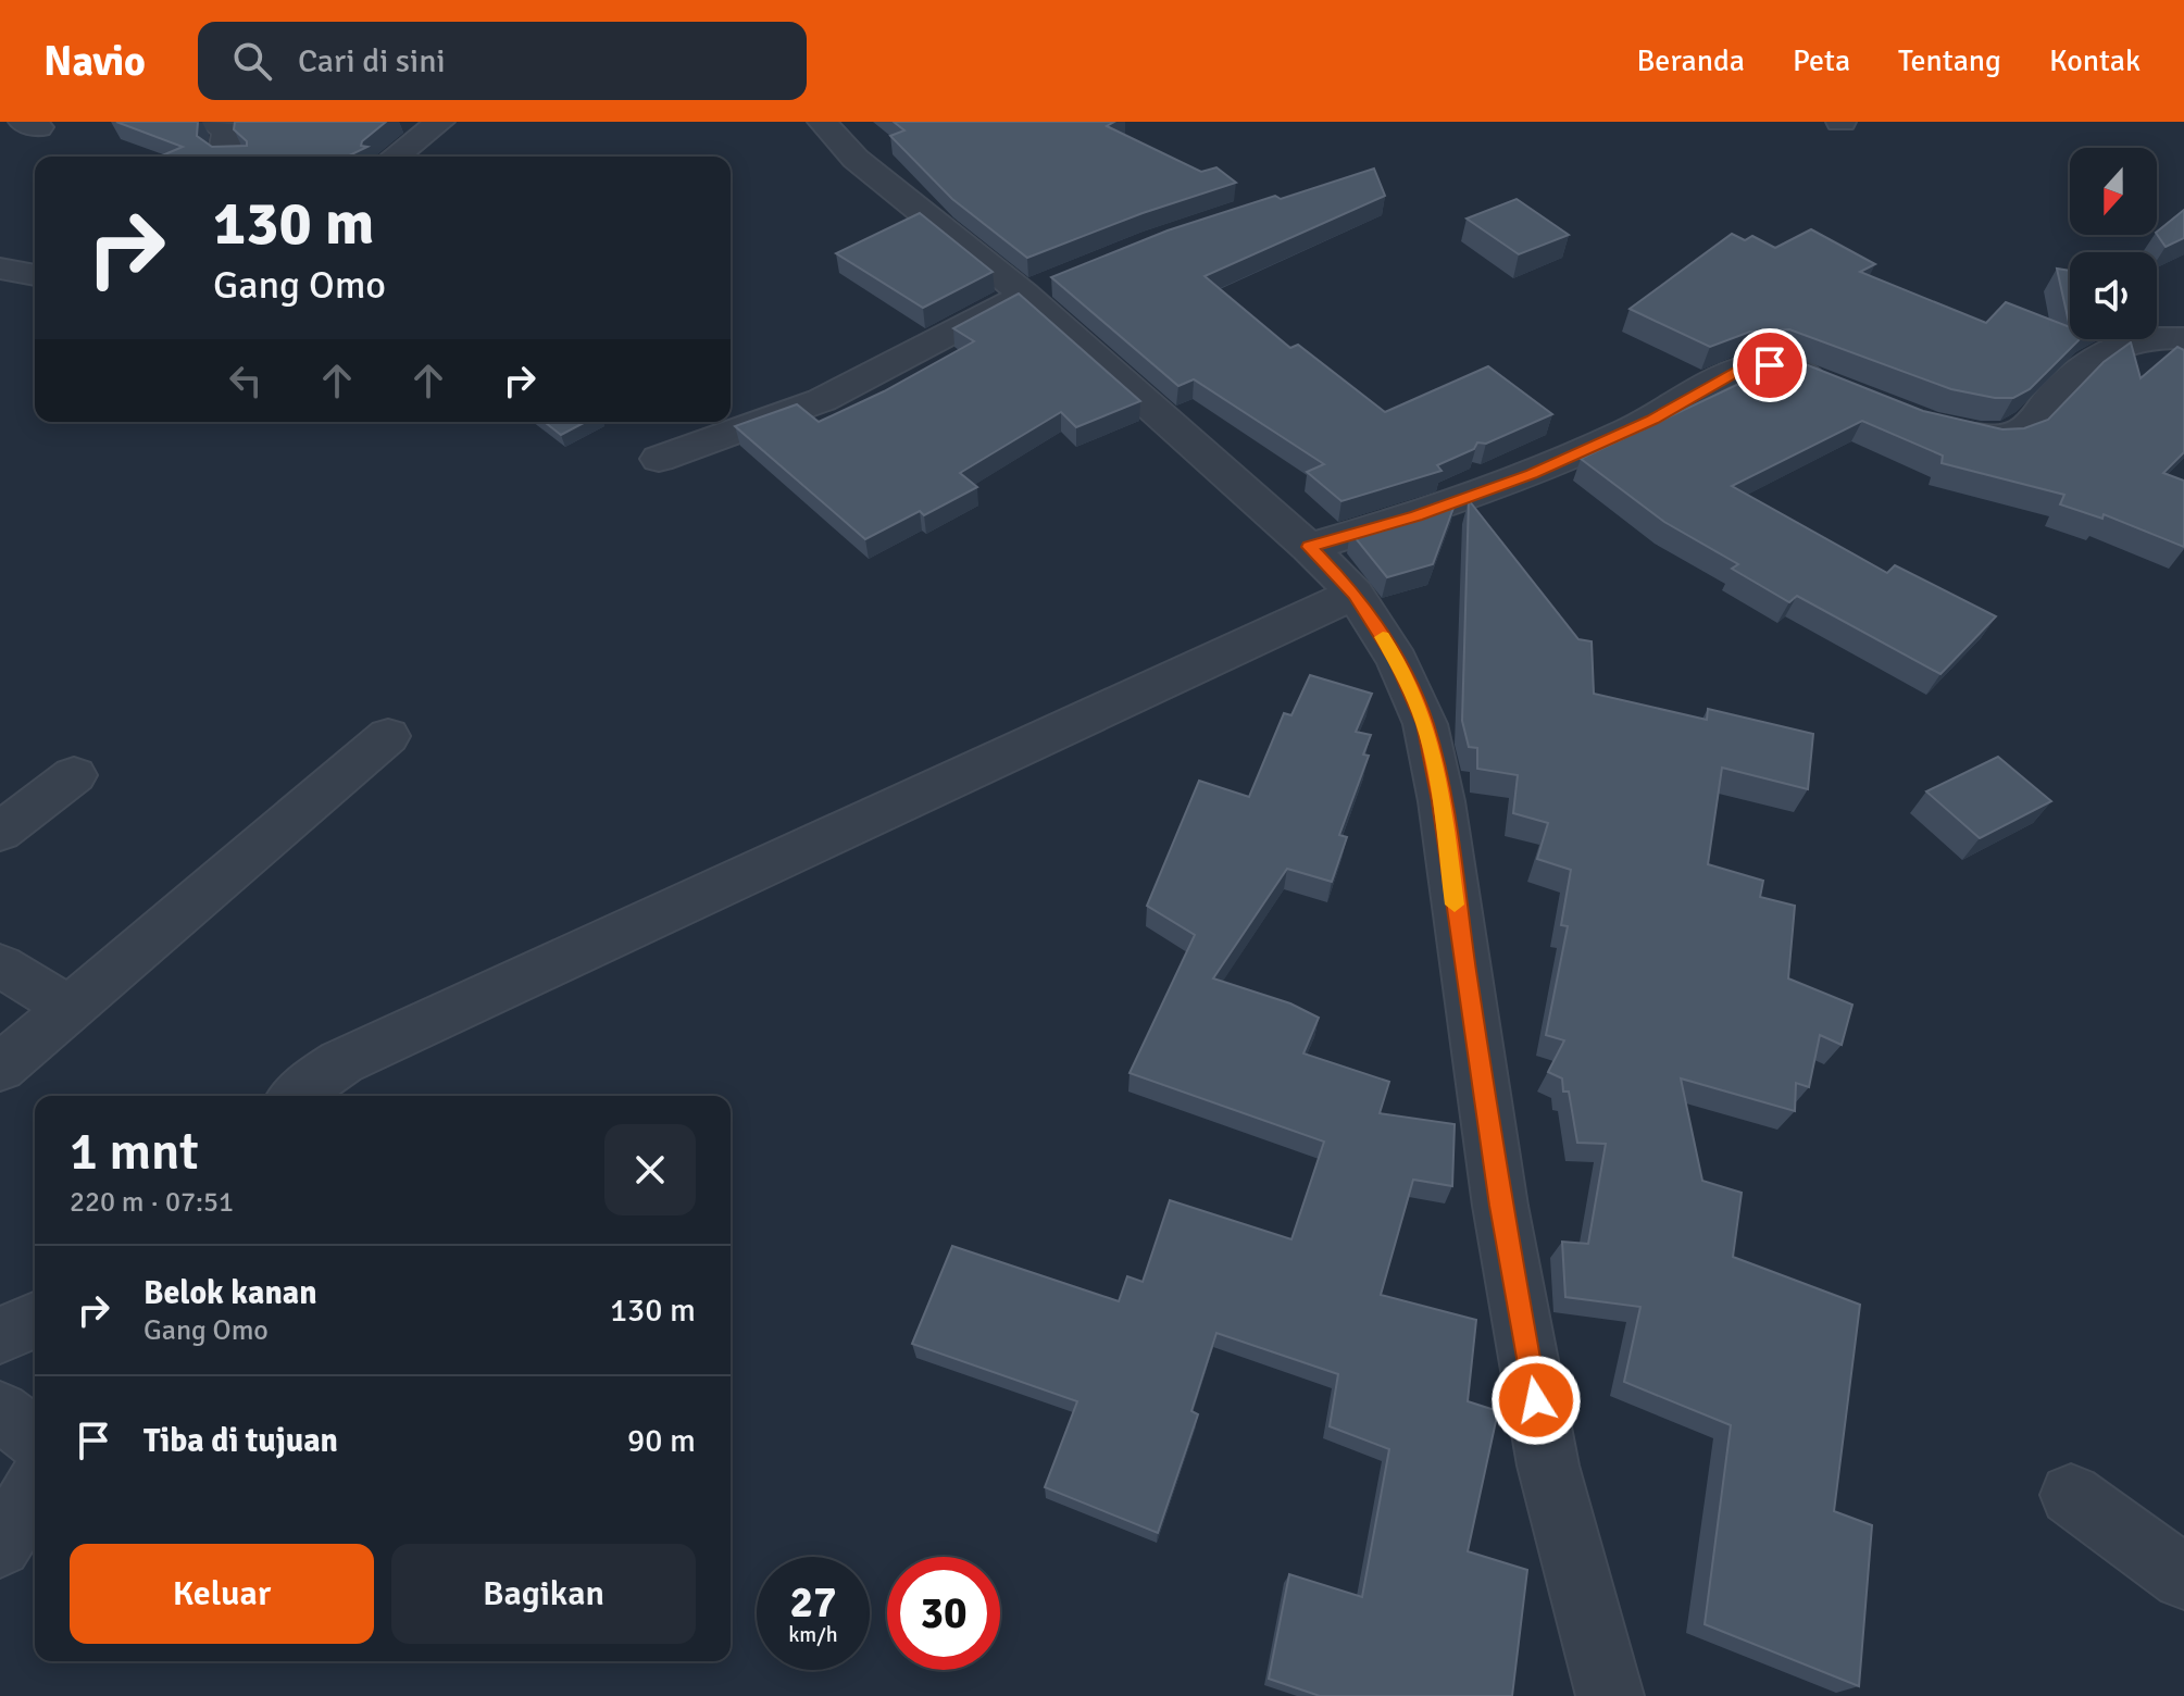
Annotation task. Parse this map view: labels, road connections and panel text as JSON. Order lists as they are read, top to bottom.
{
  "north": "bottom",
  "page": {
    "header": "Navio",
    "search": "Cari di sini",
    "nav": [
      "Beranda",
      "Peta",
      "Tentang",
      "Kontak"
    ],
    "turn": ["130 m", "Gang Omo"],
    "heading": ["1 mnt", "220 m · 07:51"],
    "list": [
      {
        "name": "Belok kanan",
        "note": "Gang Omo",
        "value": "130 m"
      },
      {
        "name": "Tiba di tujuan",
        "value": "90 m"
      }
    ],
    "buttons": ["Keluar", "Bagikan"],
    "speed": "27 km/h",
    "limit": "30"
  }
}
